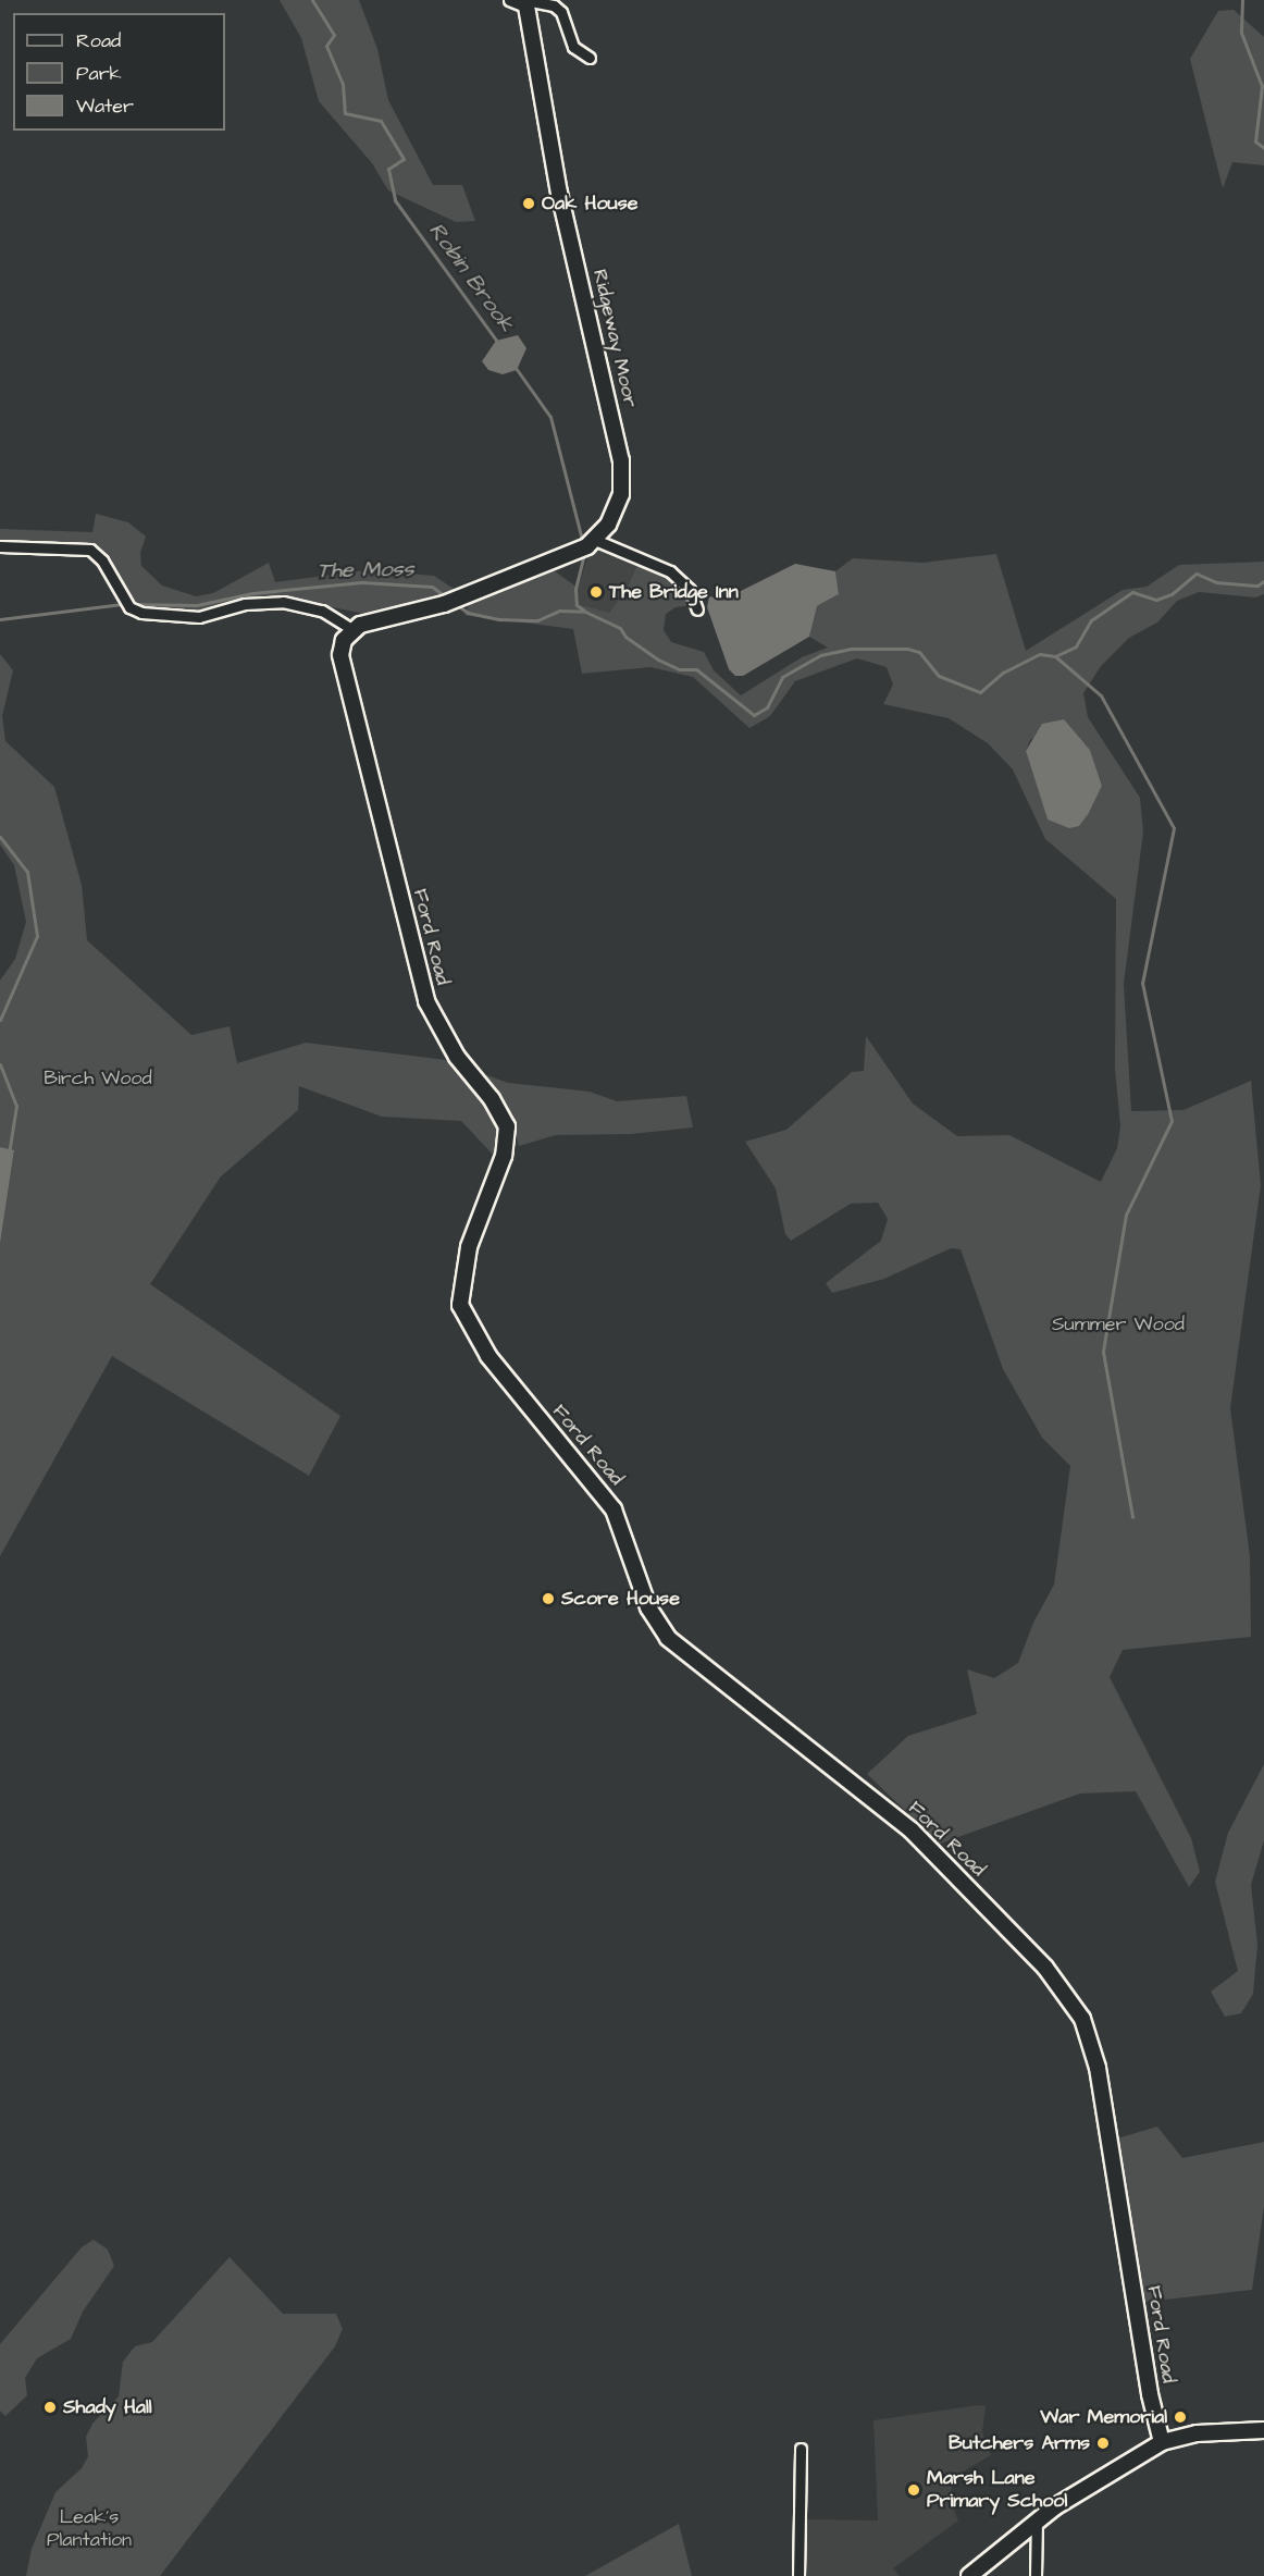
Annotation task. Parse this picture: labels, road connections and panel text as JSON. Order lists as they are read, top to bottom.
{
  "streets": {
    "street": ["Ridgeway Moor", "Ford Road"]
  },
  "water": ["Robin Brook", "The Moss"],
  "parks": ["Birch Wood", "Summer Wood", "Leak's Plantation"],
  "places": [
    "Oak House",
    "The Bridge Inn",
    "Score House",
    "Shady Hall",
    "War Memorial",
    "Butchers Arms",
    "Marsh Lane Primary School"
  ],
  "legend": ["Road", "Park", "Water"]
}
